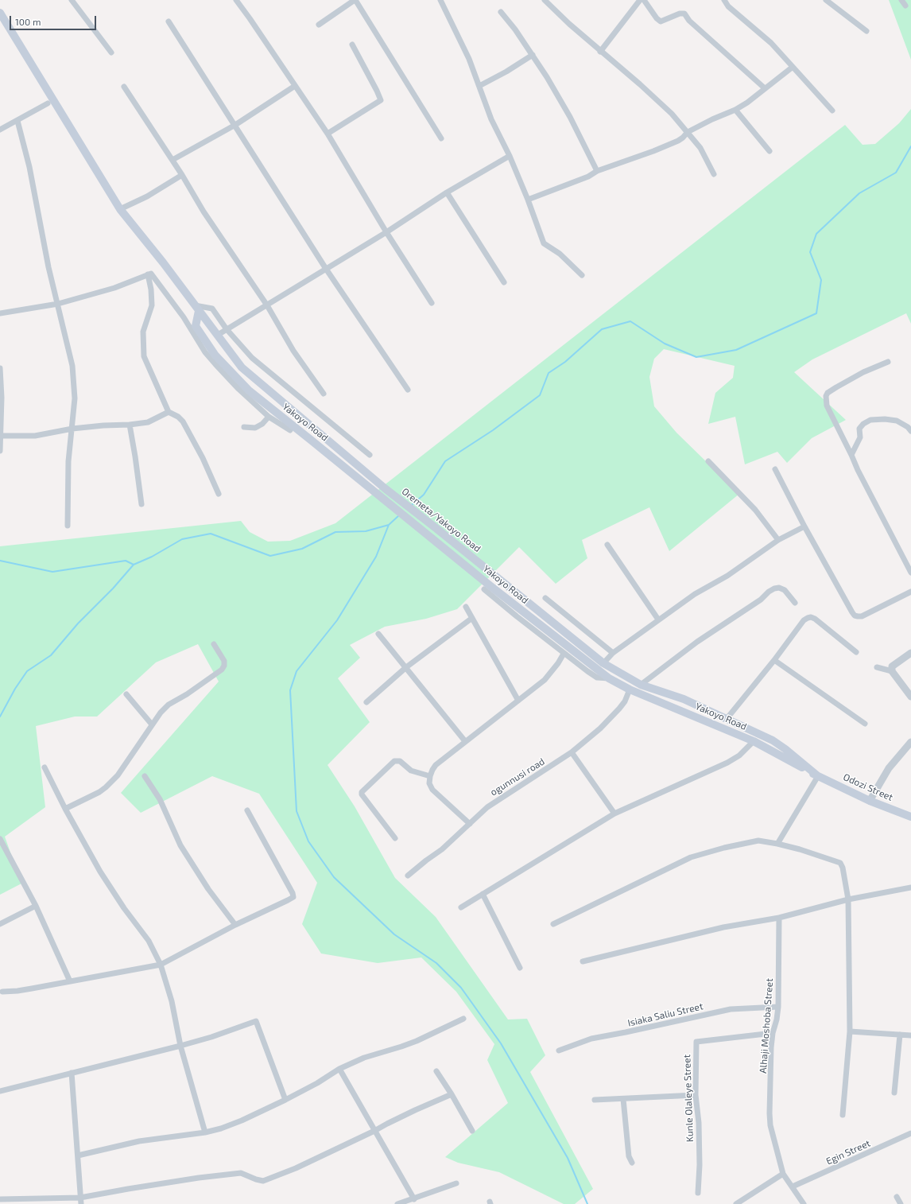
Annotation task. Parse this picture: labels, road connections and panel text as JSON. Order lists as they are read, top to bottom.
{
  "streets": {
    "main road": ["Yakoyo Road", "Oremeta/Yakoyo Road", "Odozi Street"],
    "street": [
      "ogunnusi road",
      "Isiaka Saliu Street",
      "Alhaji Moshoba Street",
      "Kunle Olaleye Street",
      "Egin Street"
    ]
  },
  "crossings": [
    ["Yakoyo Road", "Oremeta/Yakoyo Road"],
    ["Yakoyo Road", "ogunnusi road"],
    ["Yakoyo Road", "Odozi Street"],
    ["Oremeta/Yakoyo Road", "Odozi Street"],
    ["Isiaka Saliu Street", "Alhaji Moshoba Street"],
    ["Alhaji Moshoba Street", "Kunle Olaleye Street"],
    ["Alhaji Moshoba Street", "Egin Street"]
  ],
  "scale_bar": "100 m"
}
